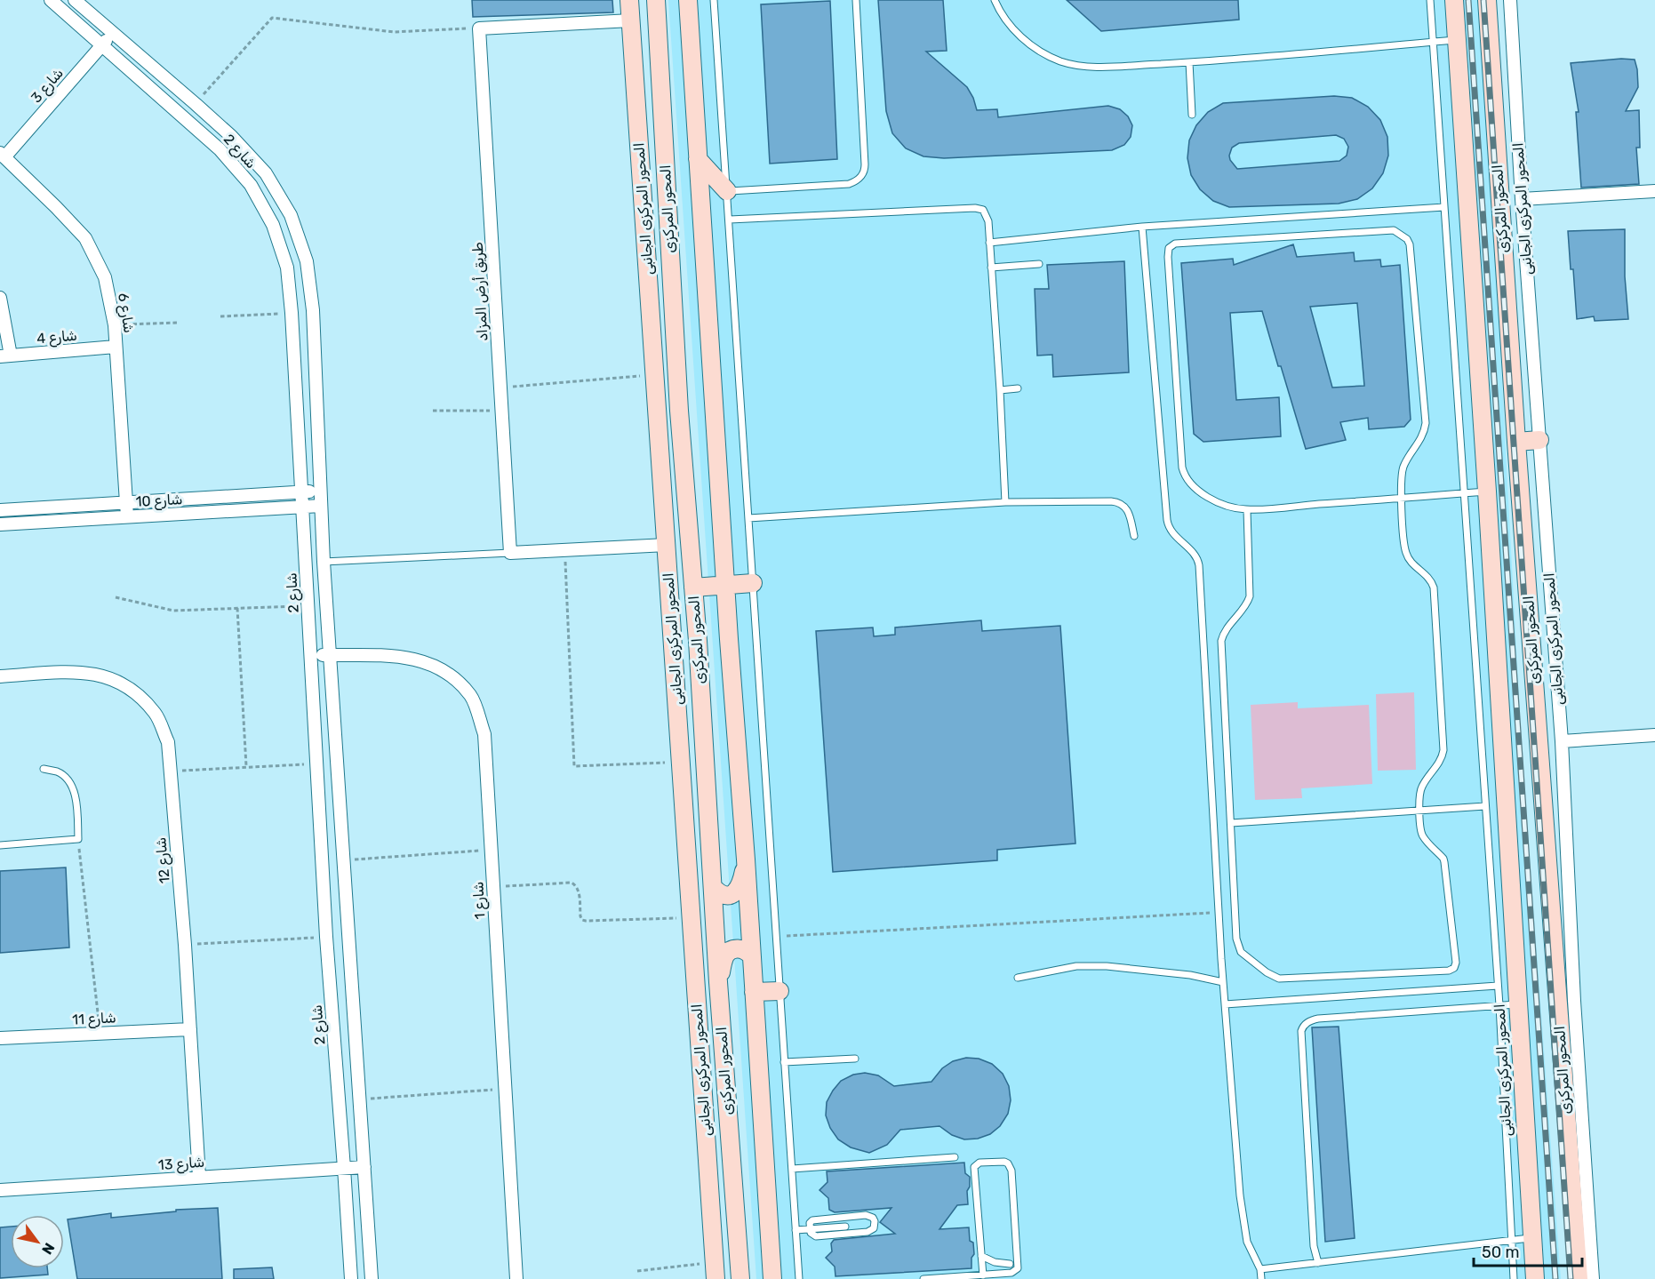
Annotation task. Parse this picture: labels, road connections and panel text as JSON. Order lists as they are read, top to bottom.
{
  "streets": {
    "main road": ["المحور المركزى الجانبى", "المحور المركزى"],
    "street": [
      "شارع 3",
      "شارع 2",
      "طريق أرض المزاد",
      "شارع 6",
      "شارع 4",
      "شارع 10",
      "شارع 12",
      "شارع 1",
      "شارع 11",
      "شارع 13"
    ]
  },
  "crossings": [
    ["شارع 3", "شارع 2"],
    ["شارع 3", "شارع 6"],
    ["شارع 2", "شارع 10"],
    ["شارع 2", "شارع 1"],
    ["شارع 2", "شارع 13"],
    ["شارع 6", "شارع 4"],
    ["شارع 6", "شارع 10"],
    ["شارع 12", "شارع 11"],
    ["شارع 12", "شارع 13"]
  ],
  "scale_bar": "50 m",
  "north": "bottom right"
}
